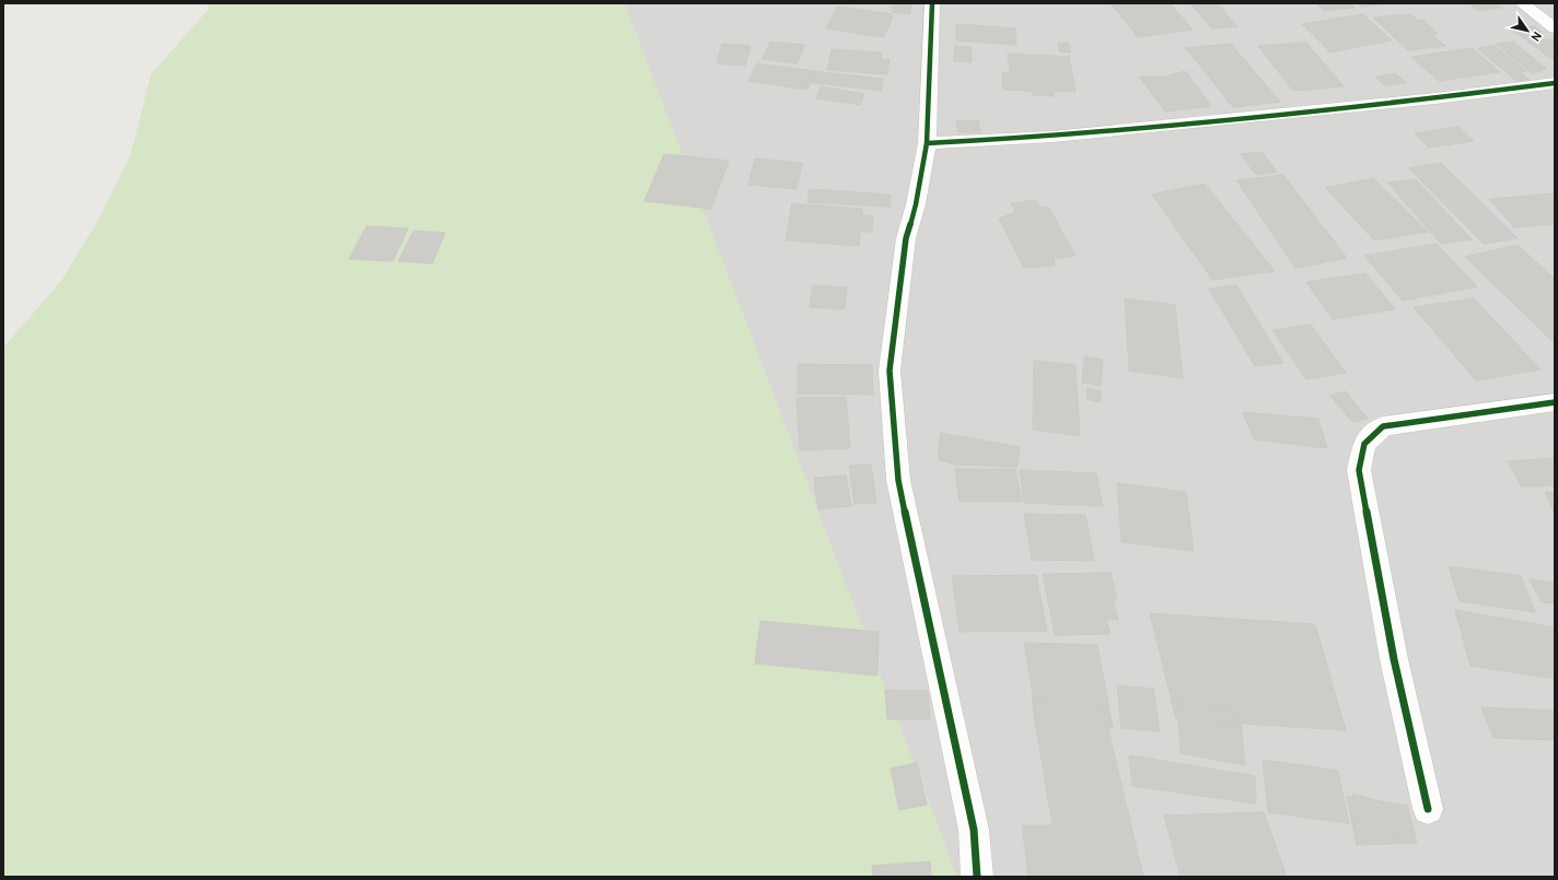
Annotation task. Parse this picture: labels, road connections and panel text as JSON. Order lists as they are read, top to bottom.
{
  "north": "bottom right"
}
